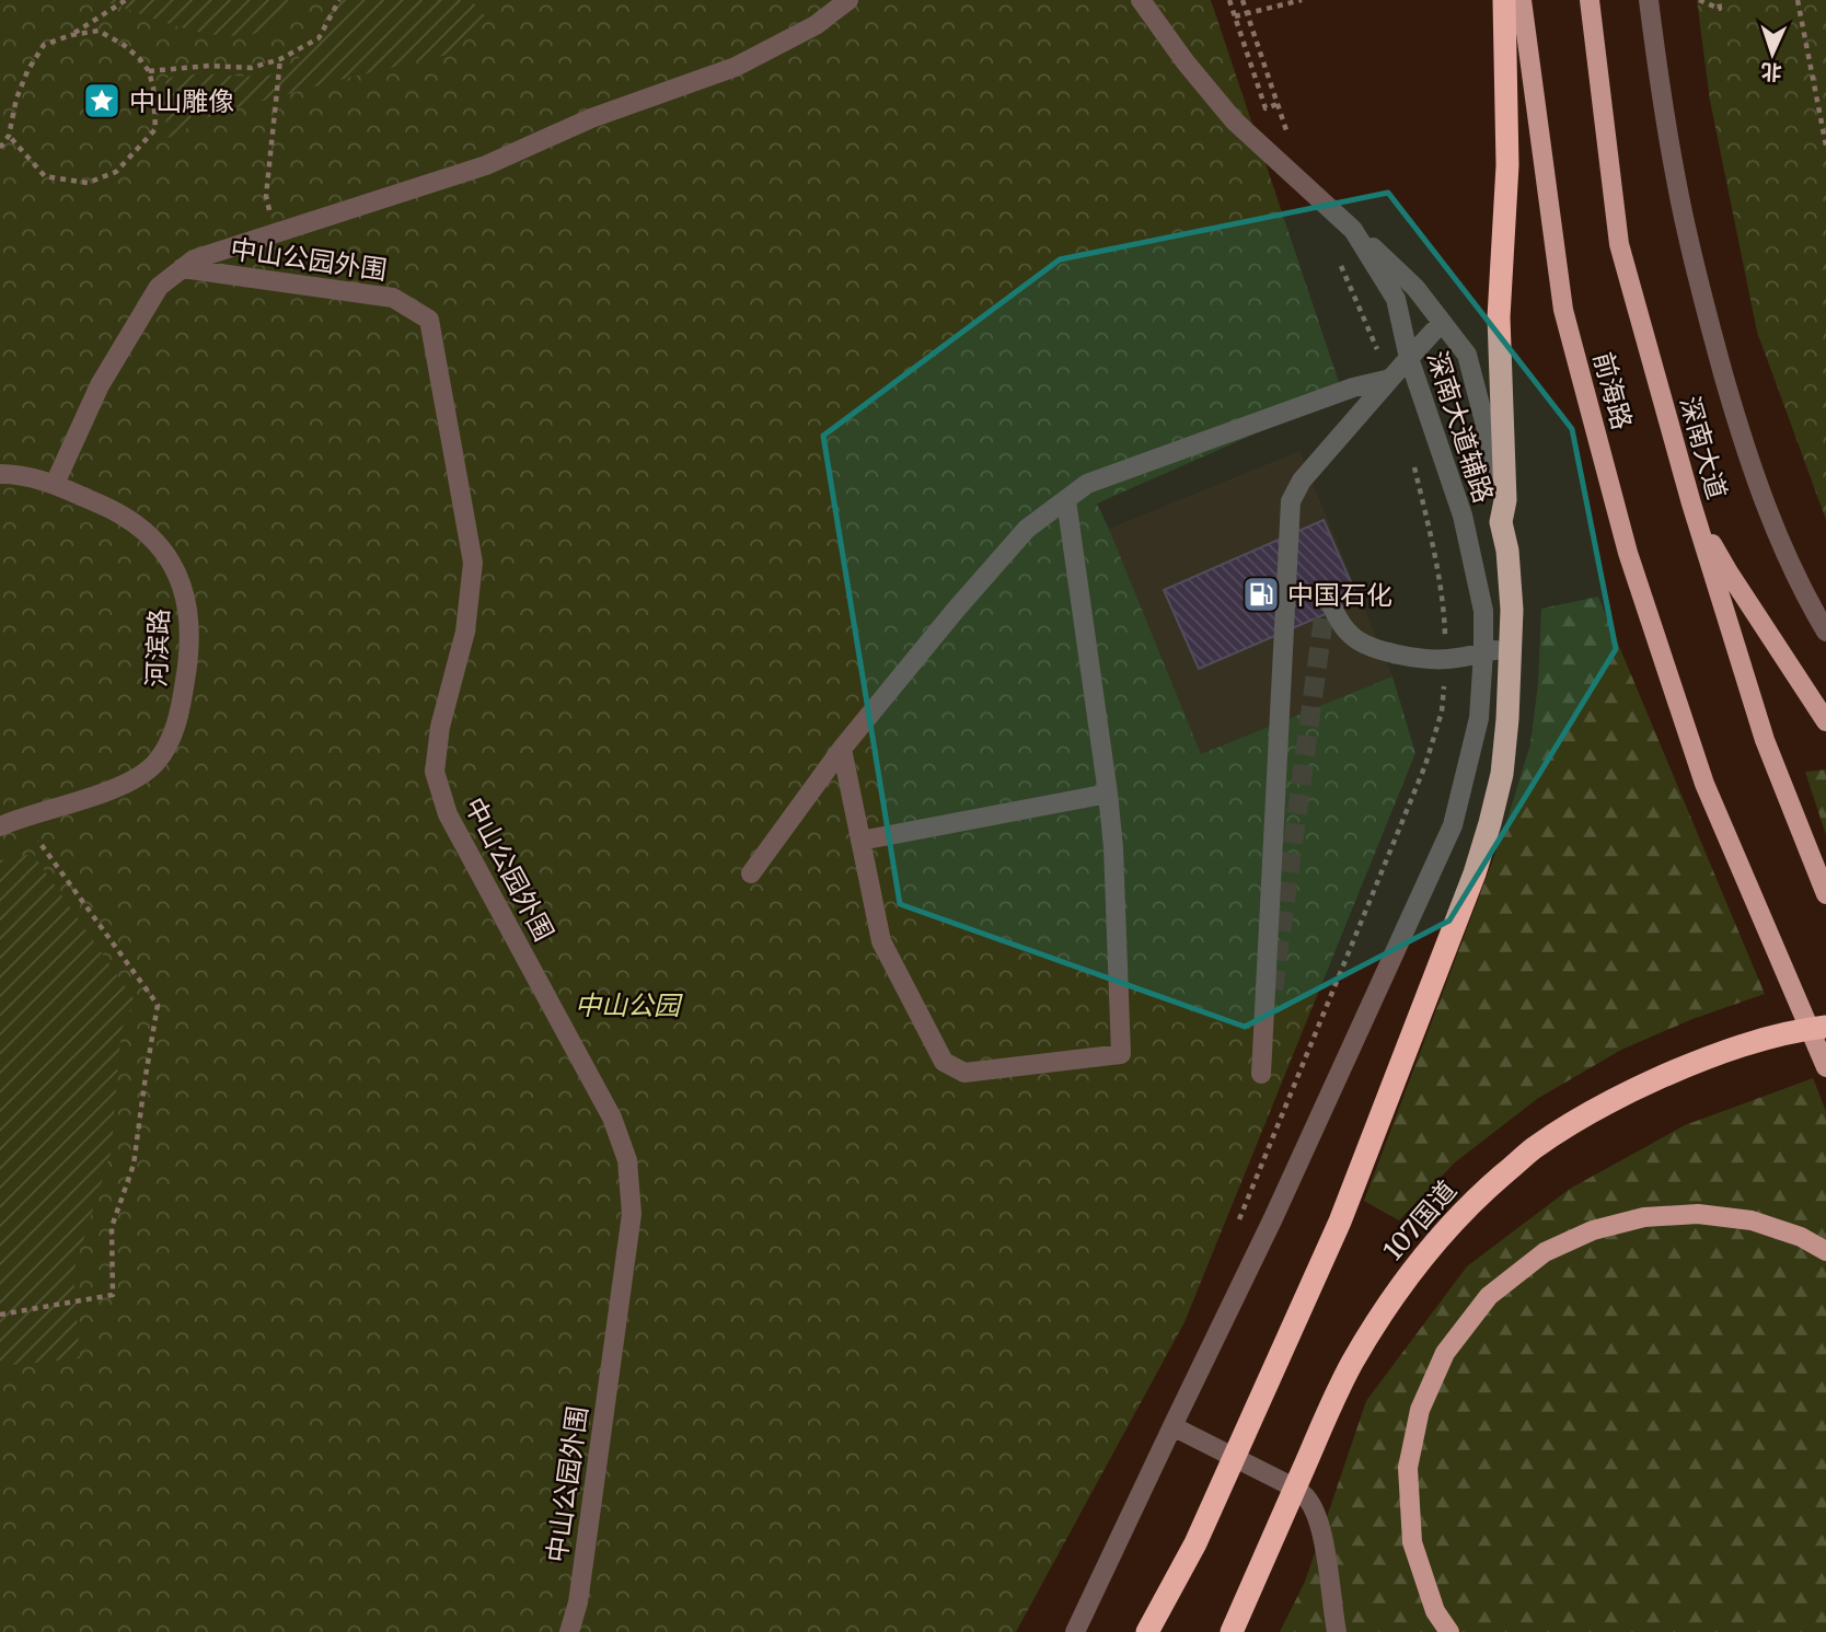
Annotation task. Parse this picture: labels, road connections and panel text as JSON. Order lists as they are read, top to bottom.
{
  "streets": {
    "highway": ["107国道"],
    "main road": ["前海路", "深南大道"],
    "street": ["中山公园外围", "深南大道辅路", "河滨路"]
  },
  "parks": ["中山公园"],
  "places": {
    "place": ["中山雕像"],
    "fuel station": ["中国石化"]
  },
  "north": "bottom"
}
